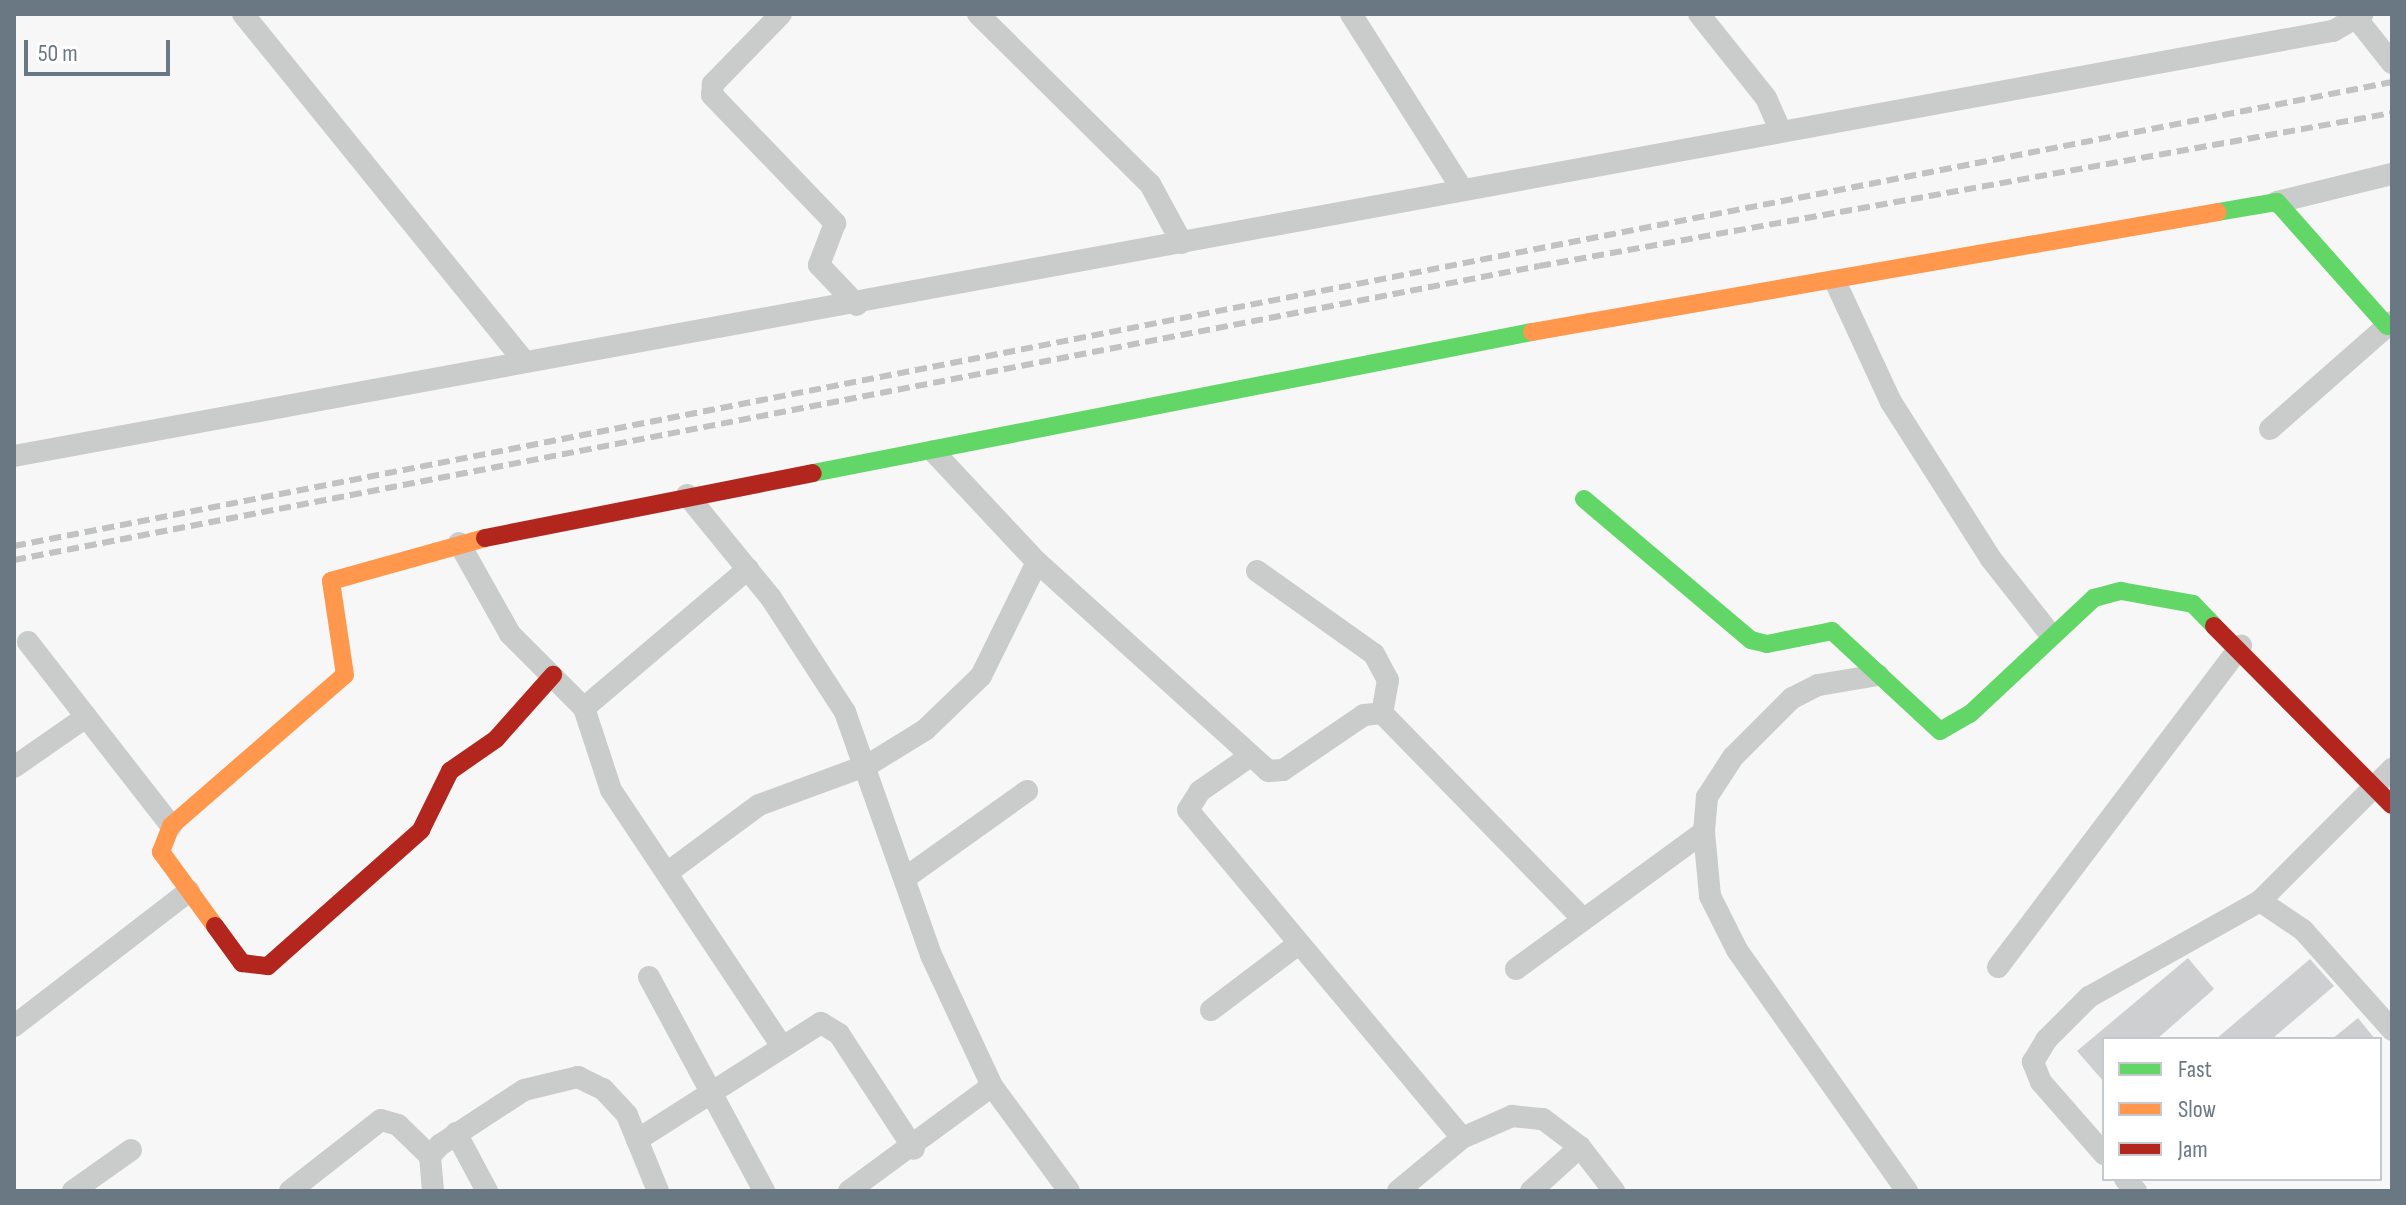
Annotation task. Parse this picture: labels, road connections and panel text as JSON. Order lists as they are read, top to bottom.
{
  "legend": ["Fast", "Slow", "Jam"],
  "scale_bar": "50 m"
}
